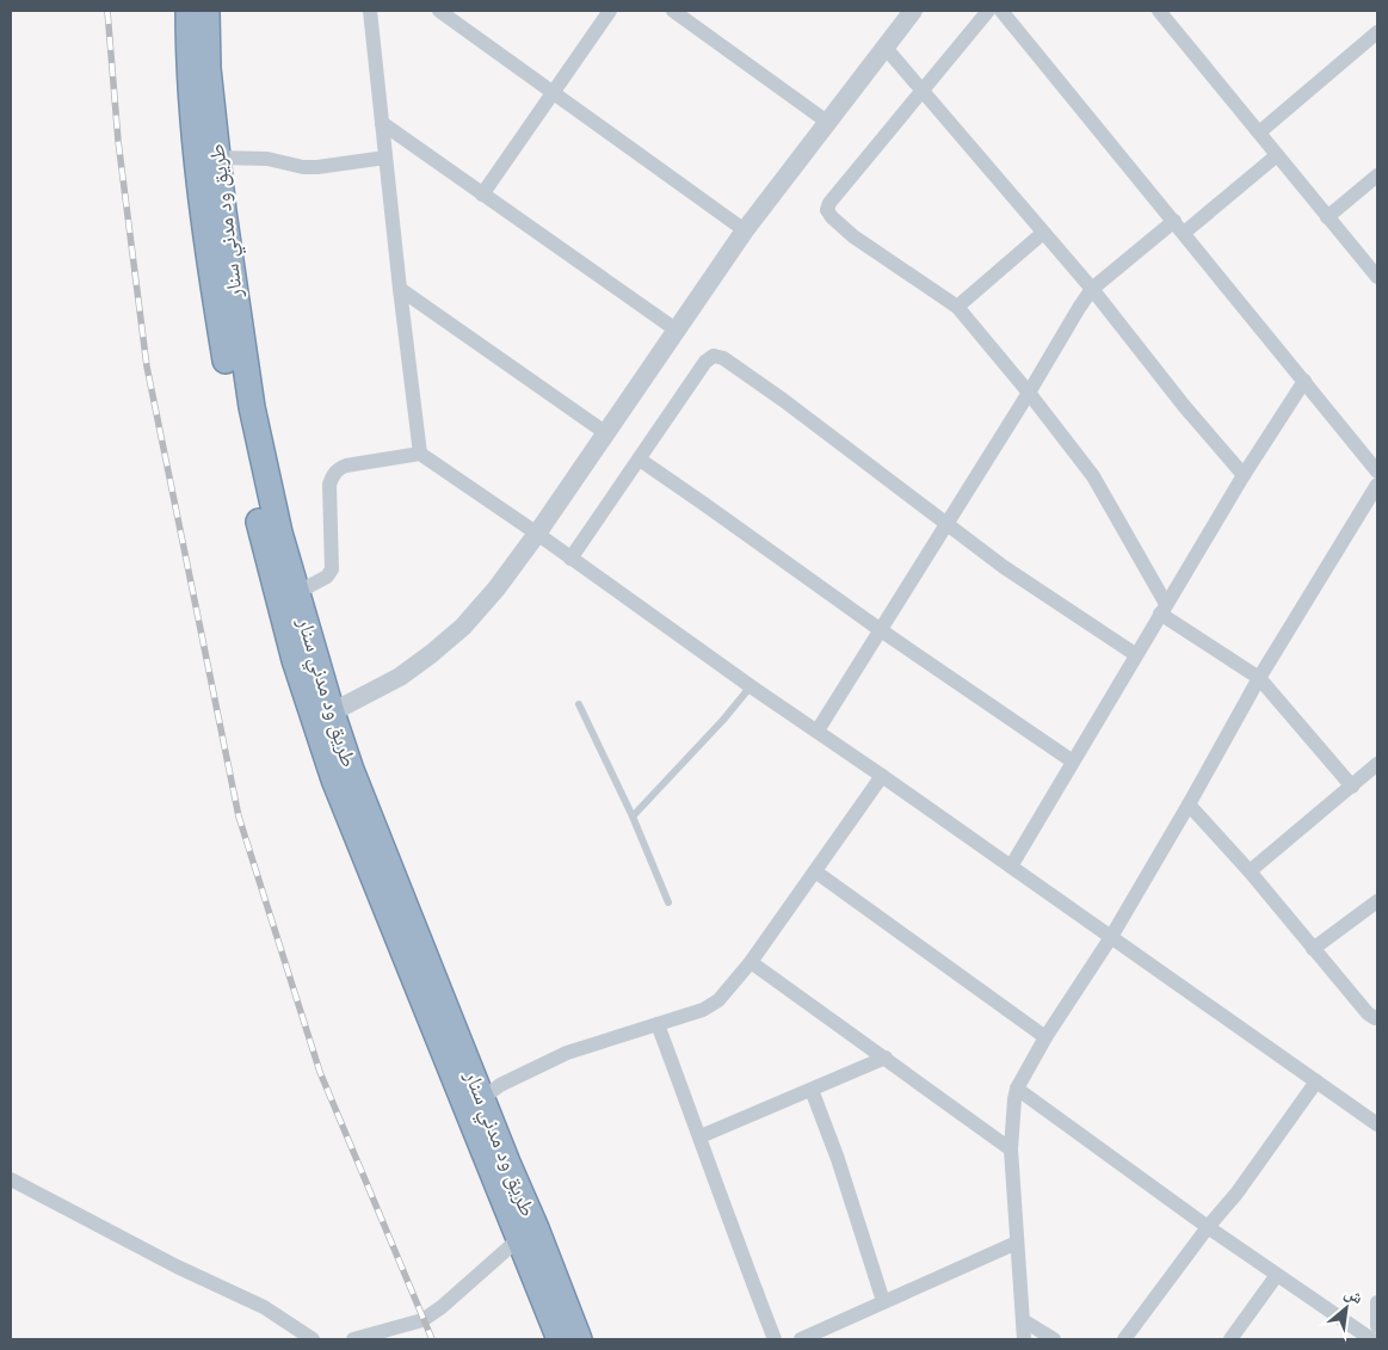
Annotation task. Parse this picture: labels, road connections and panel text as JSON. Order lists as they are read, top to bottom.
{
  "streets": {
    "highway": ["طريق ود مدني سنار"]
  },
  "north": "top right"
}
